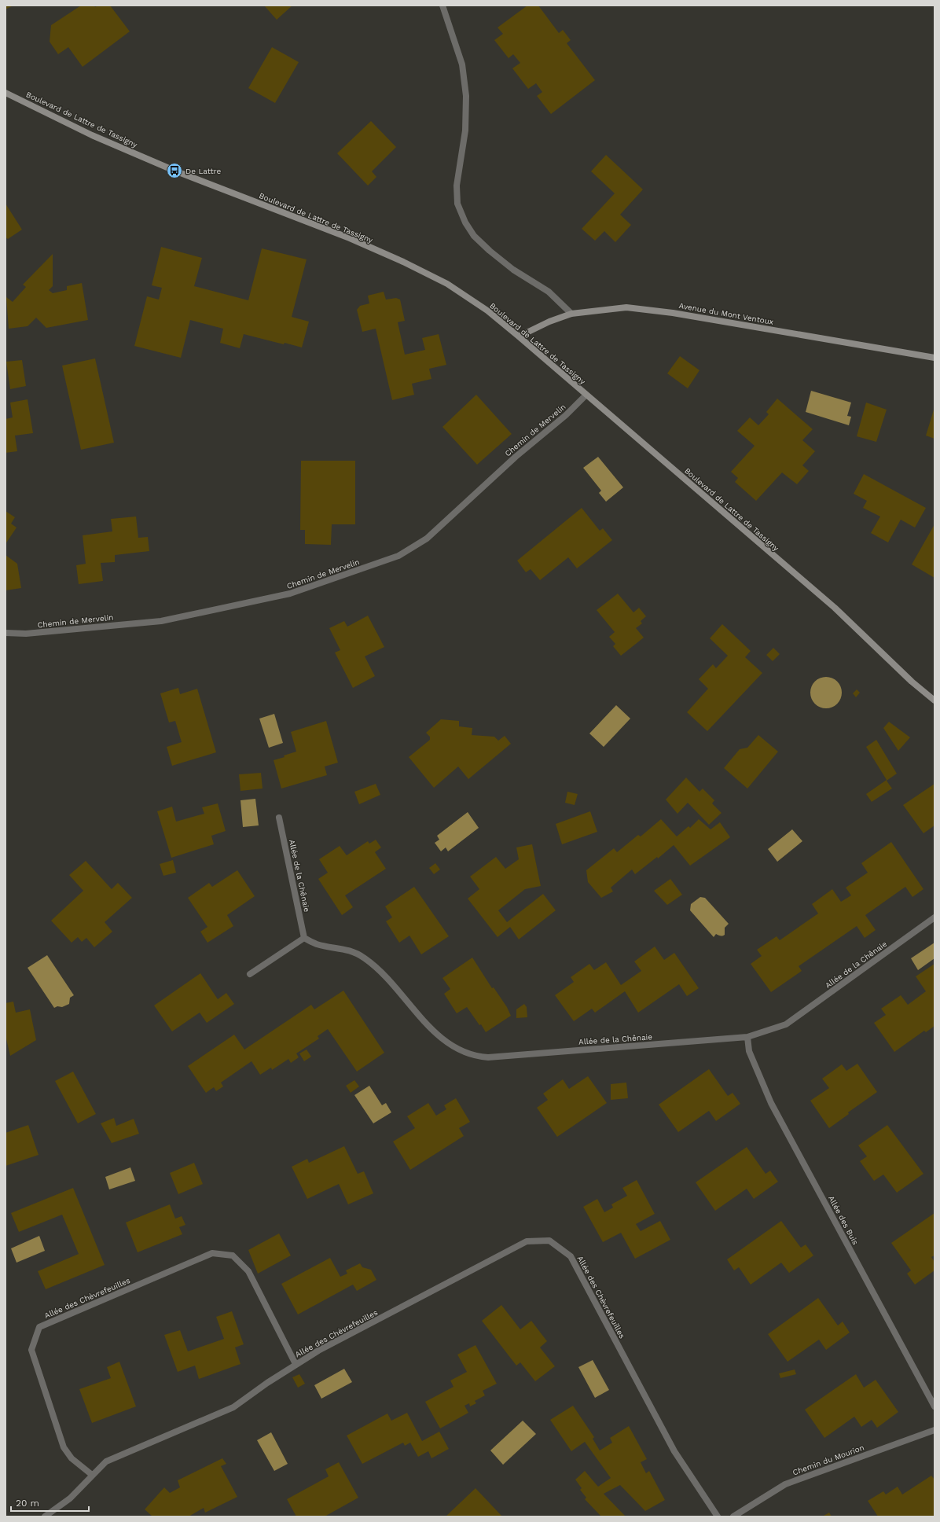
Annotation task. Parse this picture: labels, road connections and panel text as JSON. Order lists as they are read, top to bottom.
{
  "streets": {
    "street": [
      "Boulevard de Lattre de Tassigny",
      "Avenue du Mont Ventoux",
      "Chemin de Mervelin",
      "Allée de la Chênaie",
      "Allée des Buis",
      "Allée des Chèvrefeuilles",
      "Chemin du Mourion"
    ]
  },
  "crossings": [
    ["Boulevard de Lattre de Tassigny", "Avenue du Mont Ventoux"],
    ["Boulevard de Lattre de Tassigny", "Chemin de Mervelin"],
    ["Allée de la Chênaie", "Allée des Buis"]
  ],
  "places": {
    "bus stop": ["De Lattre"]
  },
  "scale_bar": "20 m"
}
